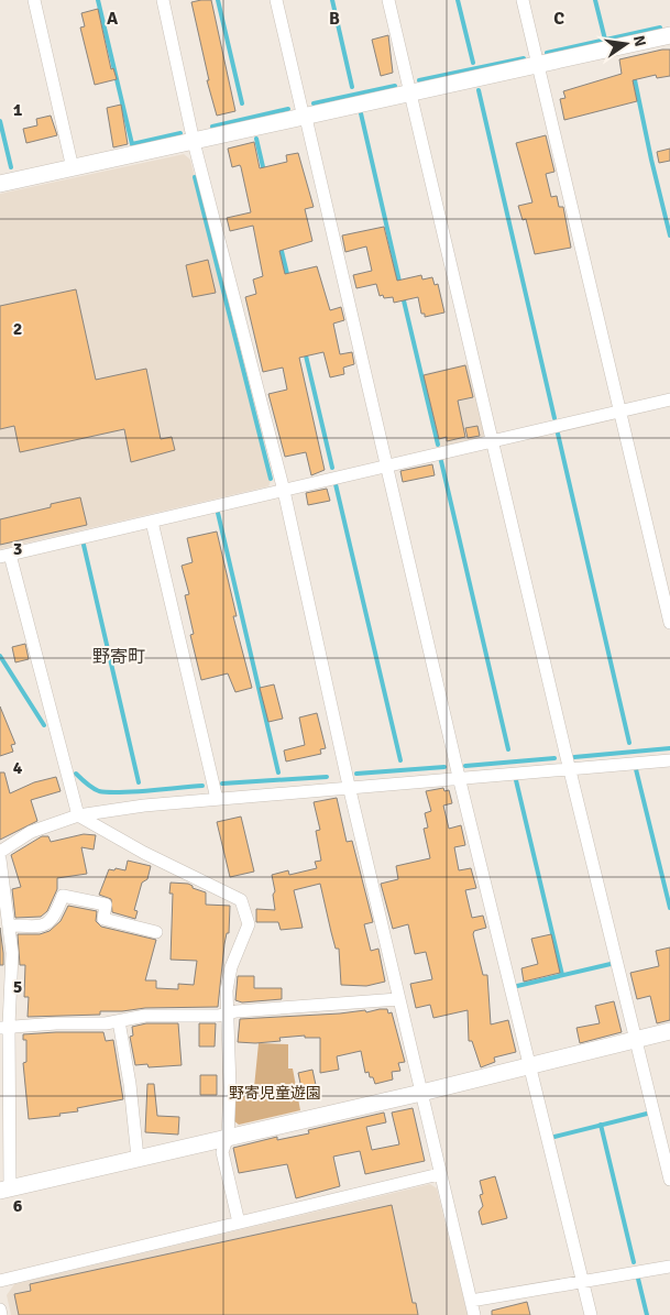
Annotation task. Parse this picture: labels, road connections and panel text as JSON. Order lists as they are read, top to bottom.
{
  "districts": ["野寄町"],
  "parks": ["野寄児童遊園"],
  "north": "right",
  "grid": {
    "columns": ["A", "B", "C"],
    "rows": [
      "1",
      "2",
      "3",
      "4",
      "5",
      "6"
    ]
  }
}
